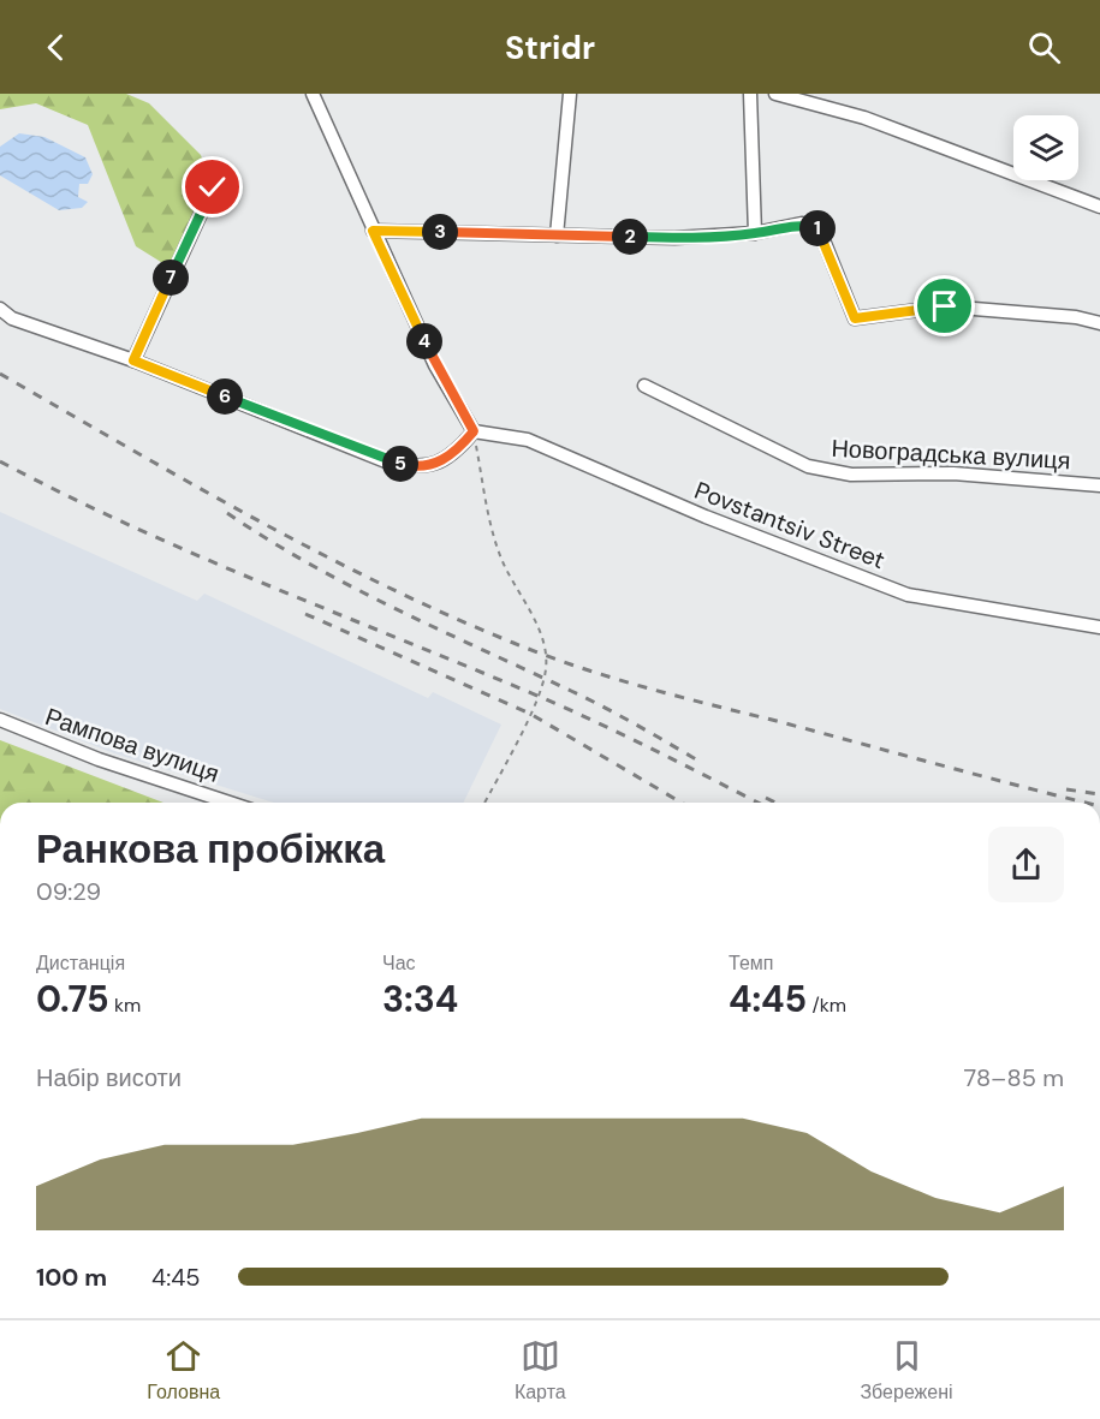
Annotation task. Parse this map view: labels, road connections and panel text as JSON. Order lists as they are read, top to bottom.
{
  "streets": {
    "street": ["Новоградська вулиця", "Povstantsiv Street", "Рампова вулиця"]
  },
  "page": {
    "header": "Stridr",
    "pins": [
      "1",
      "3",
      "2",
      "7",
      "4",
      "6",
      "5"
    ],
    "heading": ["Ранкова пробіжка", "09:29"],
    "stats": [
      ["Дистанція", "0.75 km"],
      ["Час", "3:34"],
      ["Темп", "4:45 /km"]
    ],
    "chart": ["Набір висоти", "78–85 m"],
    "list": [
      {
        "name": "100 m",
        "note": "4:45"
      }
    ],
    "tabs": ["Головна", "Карта", "Збережені"]
  }
}
